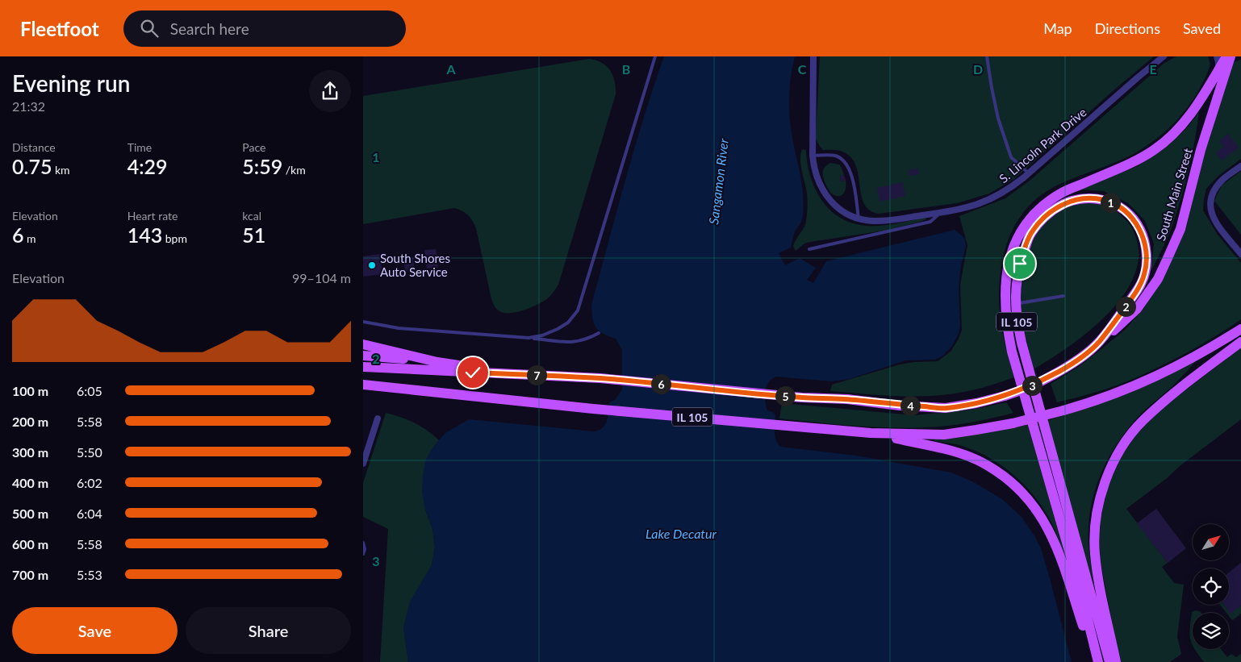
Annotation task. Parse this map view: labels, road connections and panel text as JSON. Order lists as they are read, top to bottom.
{
  "streets": {
    "main road": ["South Main Street", "IL 105"],
    "street": ["S. Lincoln Park Drive"]
  },
  "crossings": [
    ["South Main Street", "IL 105"]
  ],
  "water": ["Sangamon River", "Lake Decatur"],
  "places": ["South Shores Auto Service"],
  "north": "top right",
  "page": {
    "header": "Fleetfoot",
    "search": "Search here",
    "nav": ["Map", "Directions", "Saved"],
    "heading": ["Evening run", "21:32"],
    "stats": [
      ["Distance", "0.75 km"],
      ["Time", "4:29"],
      ["Pace", "5:59 /km"],
      ["Elevation", "6 m"],
      ["Heart rate", "143 bpm"],
      ["kcal", "51"]
    ],
    "pins": [
      "1",
      "2",
      "7",
      "6",
      "3",
      "5",
      "4"
    ],
    "chart": ["Elevation", "99–104 m"],
    "list": [
      {
        "name": "100 m",
        "note": "6:05"
      },
      {
        "name": "200 m",
        "note": "5:58"
      },
      {
        "name": "300 m",
        "note": "5:50"
      },
      {
        "name": "400 m",
        "note": "6:02"
      },
      {
        "name": "500 m",
        "note": "6:04"
      },
      {
        "name": "600 m",
        "note": "5:58"
      },
      {
        "name": "700 m",
        "note": "5:53"
      }
    ],
    "buttons": ["Save", "Share"]
  },
  "grid": {
    "columns": [
      "A",
      "B",
      "C",
      "D",
      "E"
    ],
    "rows": ["1", "2", "3"]
  }
}
